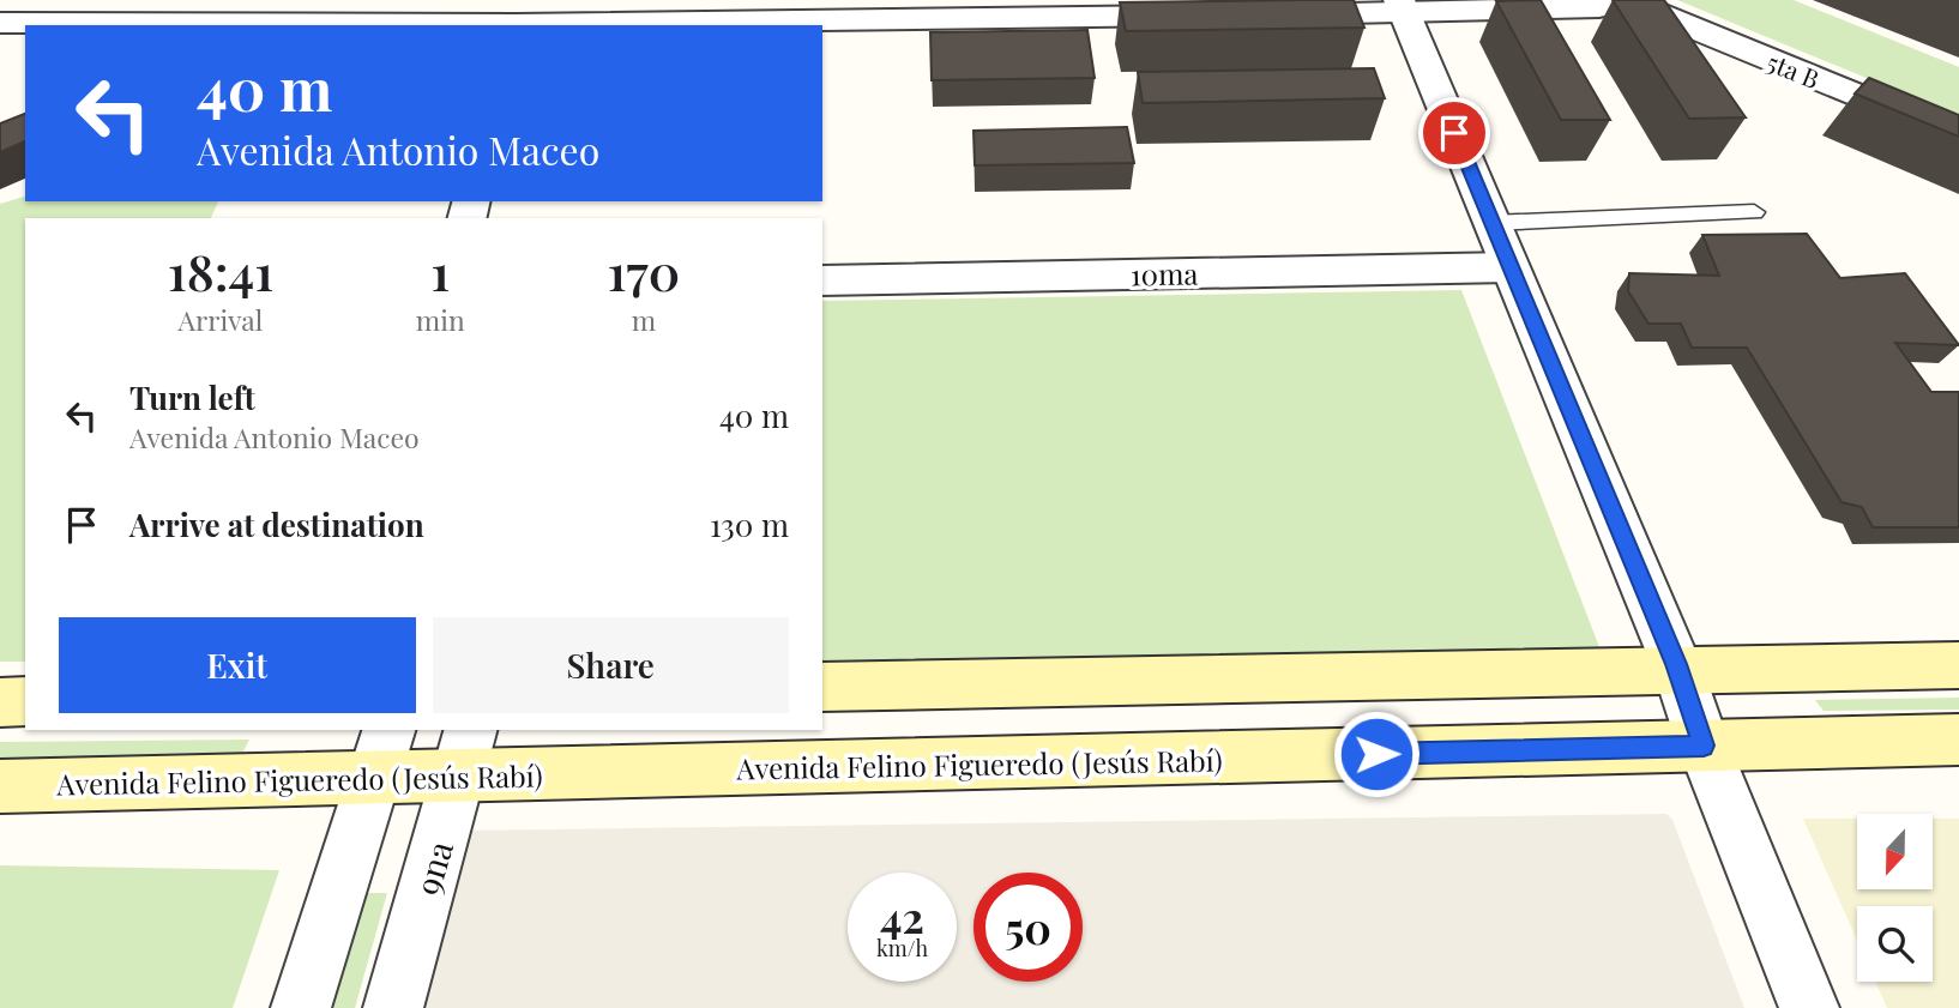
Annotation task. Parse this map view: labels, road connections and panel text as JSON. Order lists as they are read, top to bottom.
{
  "streets": {
    "main road": ["Avenida Felino Figueredo (Jesús Rabí)"],
    "street": ["5ta B", "10ma", "9na"]
  },
  "crossings": [
    ["Avenida Felino Figueredo (Jesús Rabí)", "9na"]
  ],
  "north": "bottom",
  "page": {
    "turn": ["40 m", "Avenida Antonio Maceo"],
    "eta": [
      "18:41",
      "Arrival",
      "1",
      "min",
      "170",
      "m"
    ],
    "list": [
      {
        "name": "Turn left",
        "note": "Avenida Antonio Maceo",
        "value": "40 m"
      },
      {
        "name": "Arrive at destination",
        "value": "130 m"
      }
    ],
    "buttons": ["Exit", "Share"],
    "speed": "42 km/h",
    "limit": "50"
  }
}
